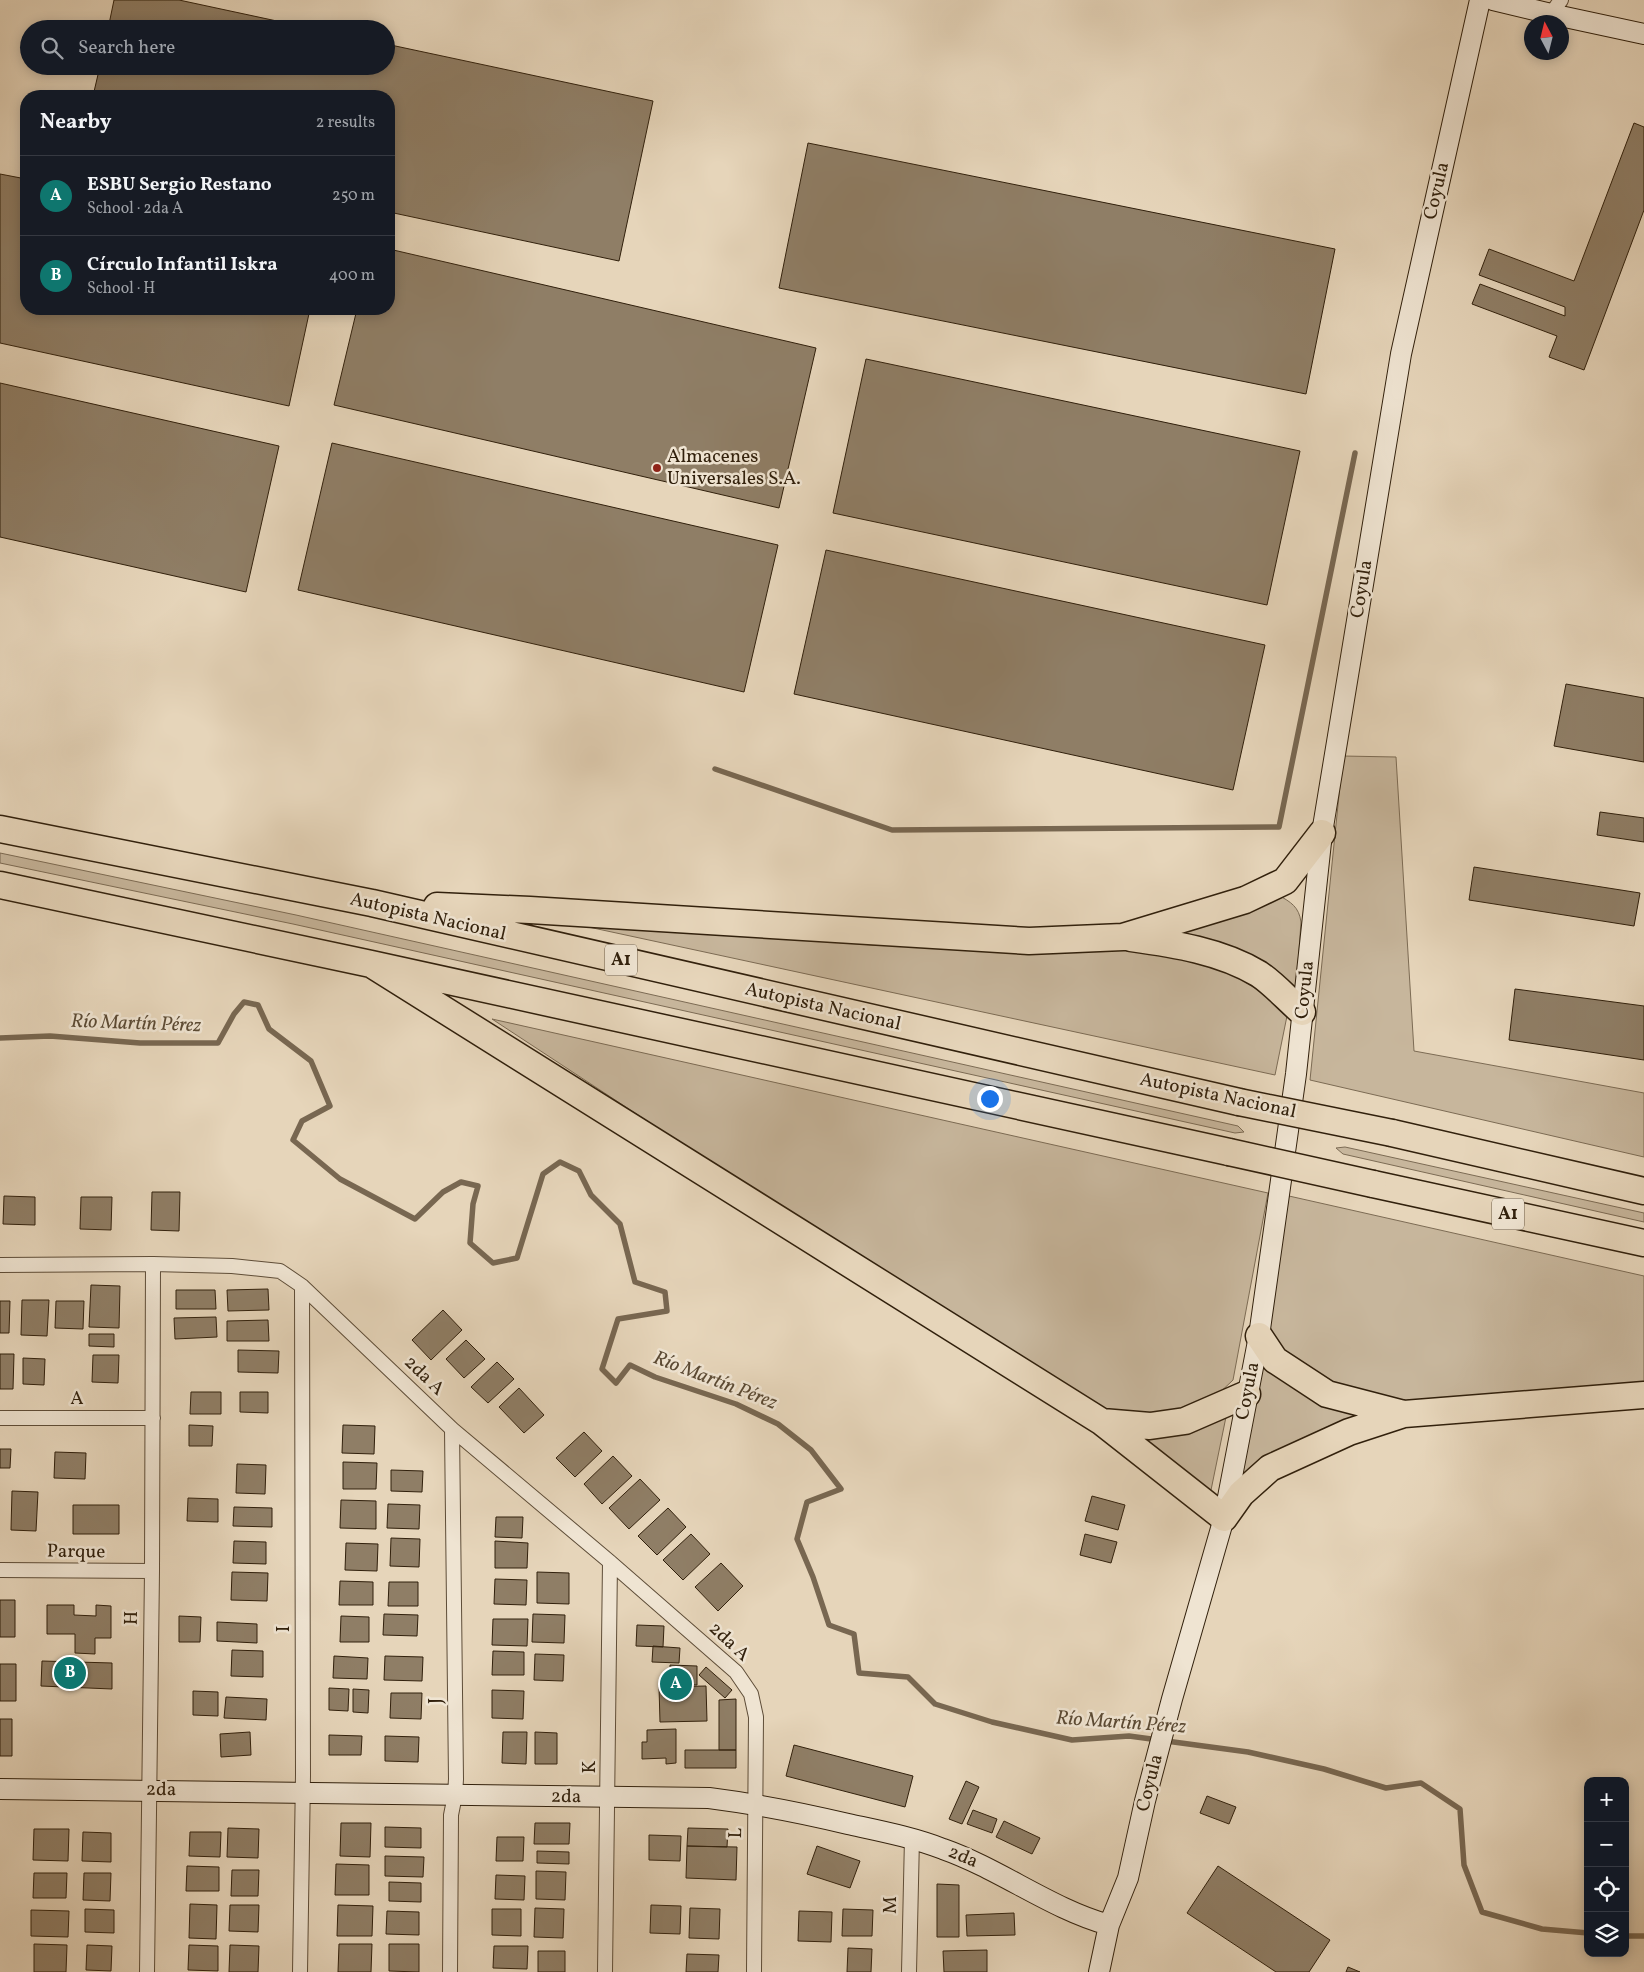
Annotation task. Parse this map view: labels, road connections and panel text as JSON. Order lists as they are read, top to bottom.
{
  "streets": {
    "highway": ["Autopista Nacional", "A1"],
    "street": [
      "Coyula",
      "2da A",
      "A",
      "Parque",
      "H",
      "I",
      "J",
      "K",
      "2da",
      "L",
      "M"
    ]
  },
  "crossings": [
    ["Coyula", "2da"],
    ["2da A", "H"],
    ["2da A", "I"],
    ["2da A", "J"],
    ["2da A", "K"],
    ["2da A", "L"],
    ["A", "H"],
    ["Parque", "H"],
    ["H", "2da"],
    ["I", "2da"],
    ["J", "2da"],
    ["K", "2da"],
    ["2da", "L"],
    ["2da", "M"]
  ],
  "water": ["Río Martín Pérez"],
  "places": ["Almacenes Universales S.A."],
  "north": "top",
  "page": {
    "search": "Search here",
    "heading": ["Nearby", "2 results"],
    "list": [
      {
        "mark": "A",
        "name": "ESBU Sergio Restano",
        "note": "School · 2da A",
        "value": "250 m"
      },
      {
        "mark": "B",
        "name": "Círculo Infantil Iskra",
        "note": "School · H",
        "value": "400 m"
      }
    ],
    "pins": ["B", "A"],
    "map_buttons": ["+", "−"]
  }
}
